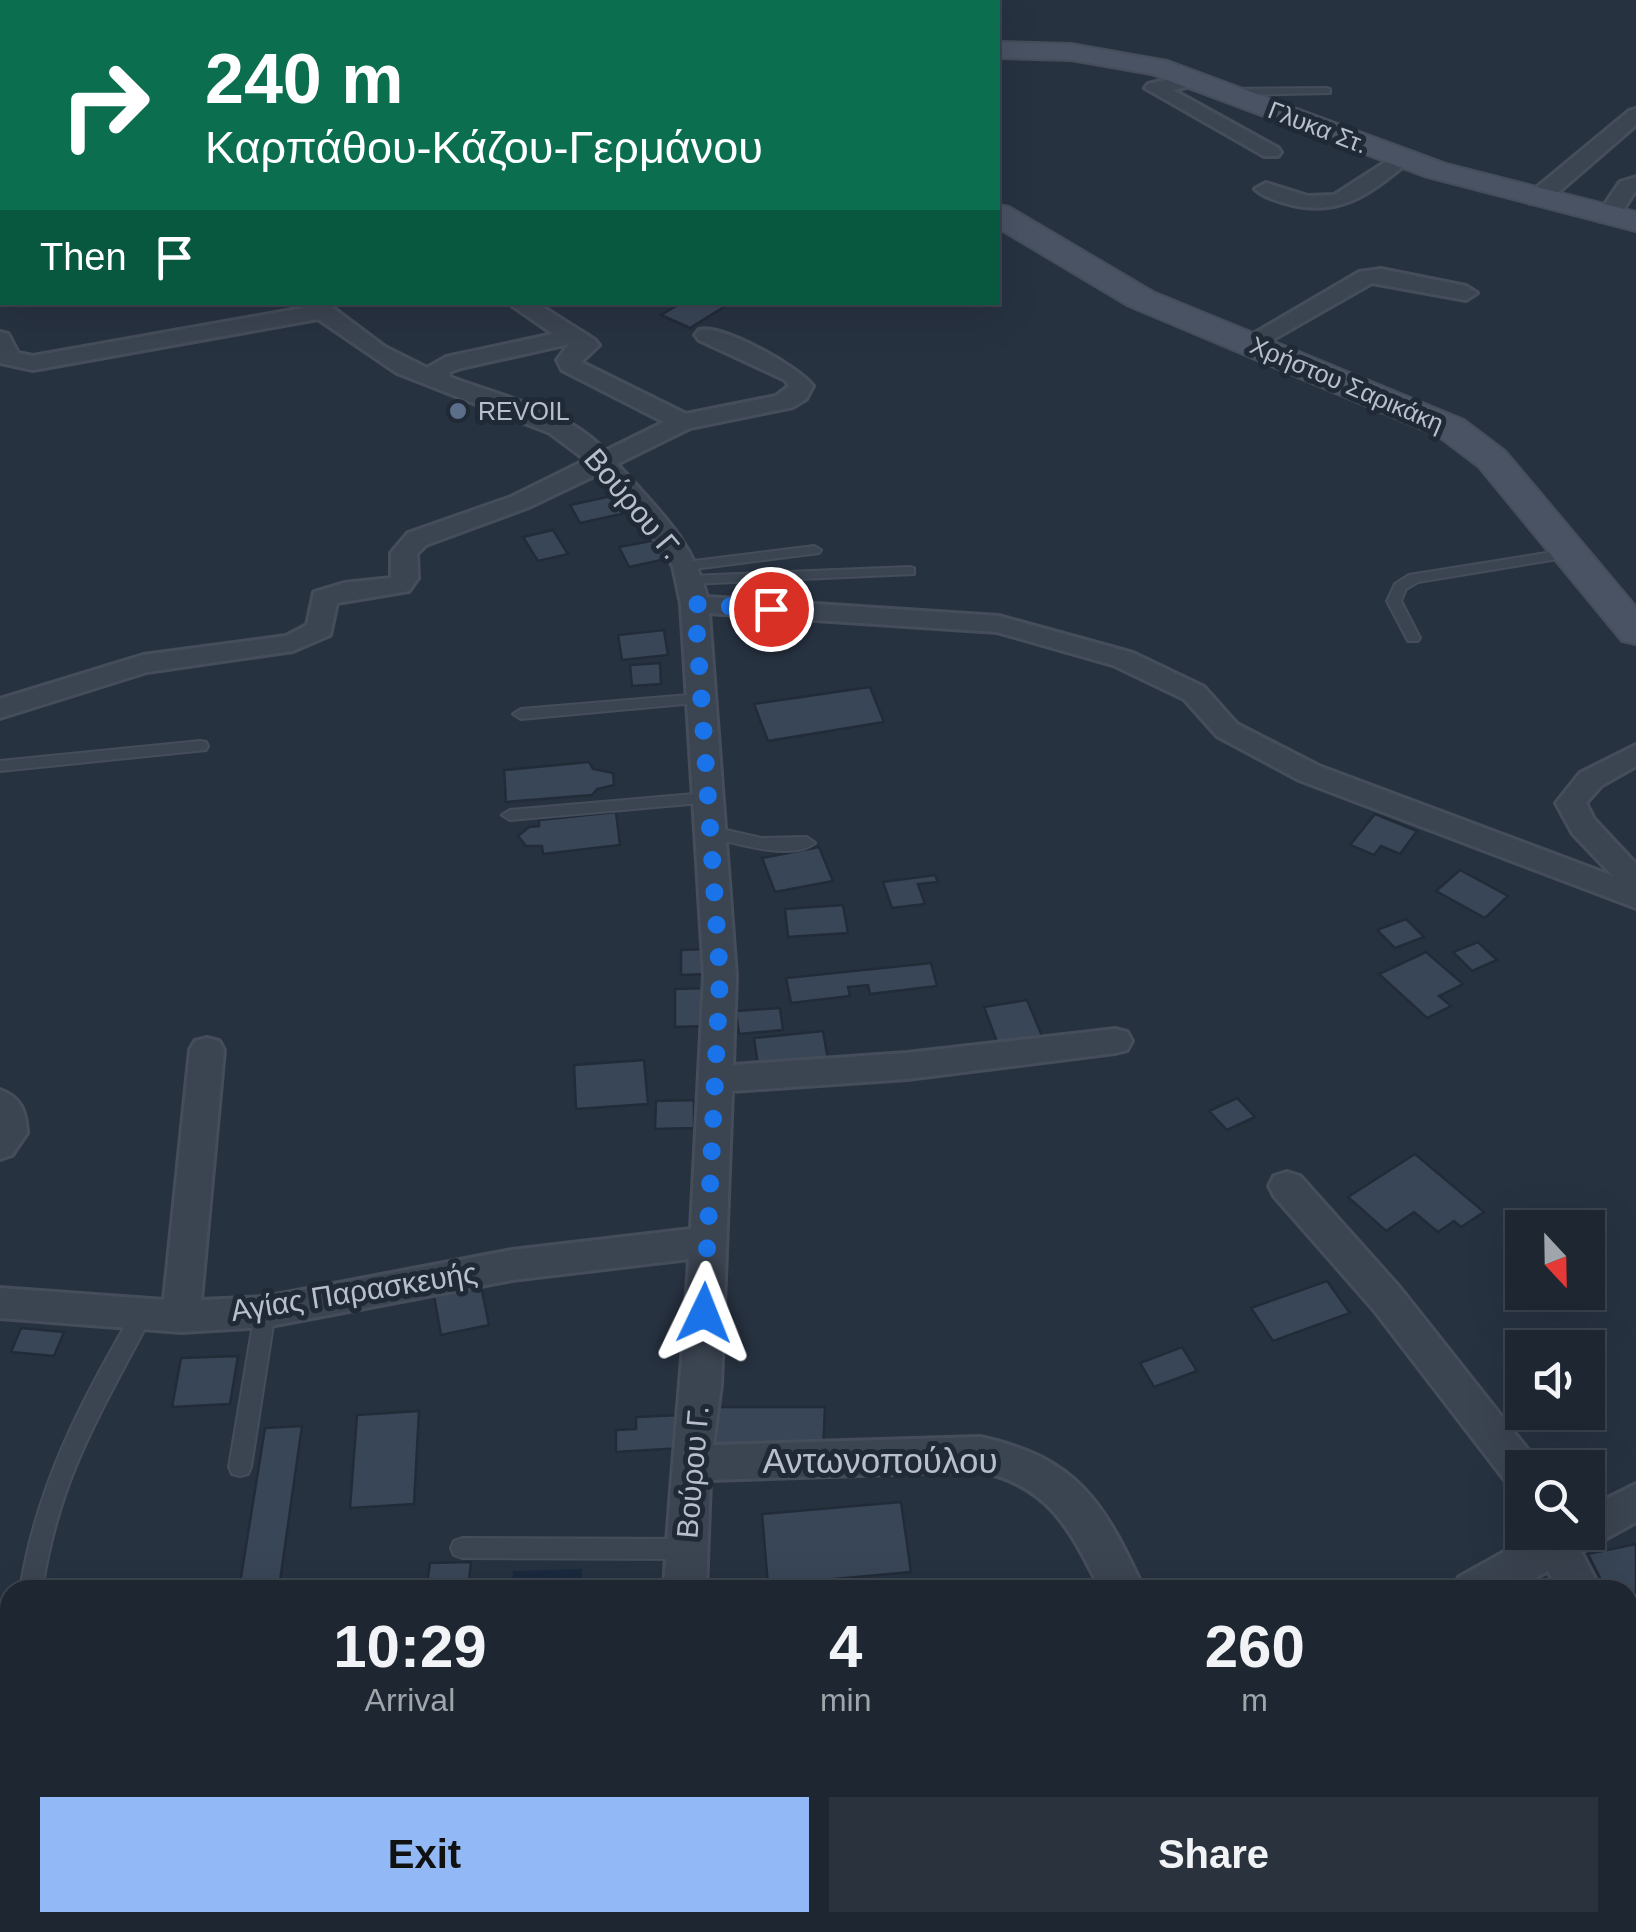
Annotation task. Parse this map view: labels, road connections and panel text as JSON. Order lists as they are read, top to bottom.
{
  "streets": {
    "main road": ["Γλυκα Στ.", "Χρήστου Σαρικάκη"],
    "street": ["Βούρου Γ.", "Αγίας Παρασκευής", "Αντωνοπούλου"]
  },
  "crossings": [
    ["Βούρου Γ.", "Αγίας Παρασκευής"],
    ["Βούρου Γ.", "Αντωνοπούλου"]
  ],
  "places": ["REVOIL"],
  "north": "bottom",
  "page": {
    "turn": ["240 m", "Καρπάθου-Κάζου-Γερμάνου"],
    "then": "Then",
    "eta": [
      "10:29",
      "Arrival",
      "4",
      "min",
      "260",
      "m"
    ],
    "buttons": ["Exit", "Share"]
  }
}
